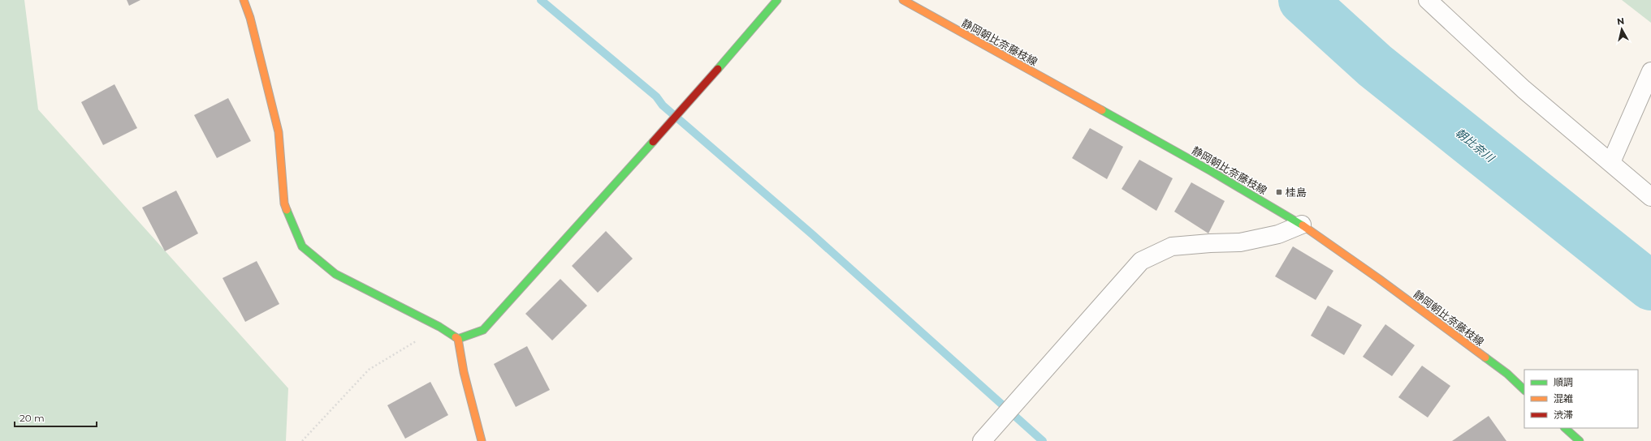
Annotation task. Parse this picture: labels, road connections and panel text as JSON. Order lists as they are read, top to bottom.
{
  "streets": {
    "street": ["静岡朝比奈藤枝線"]
  },
  "water": ["朝比奈川"],
  "places": {
    "transit": ["桂島"]
  },
  "legend": ["順調", "混雑", "渋滞"],
  "scale_bar": "20 m",
  "north": "top"
}
